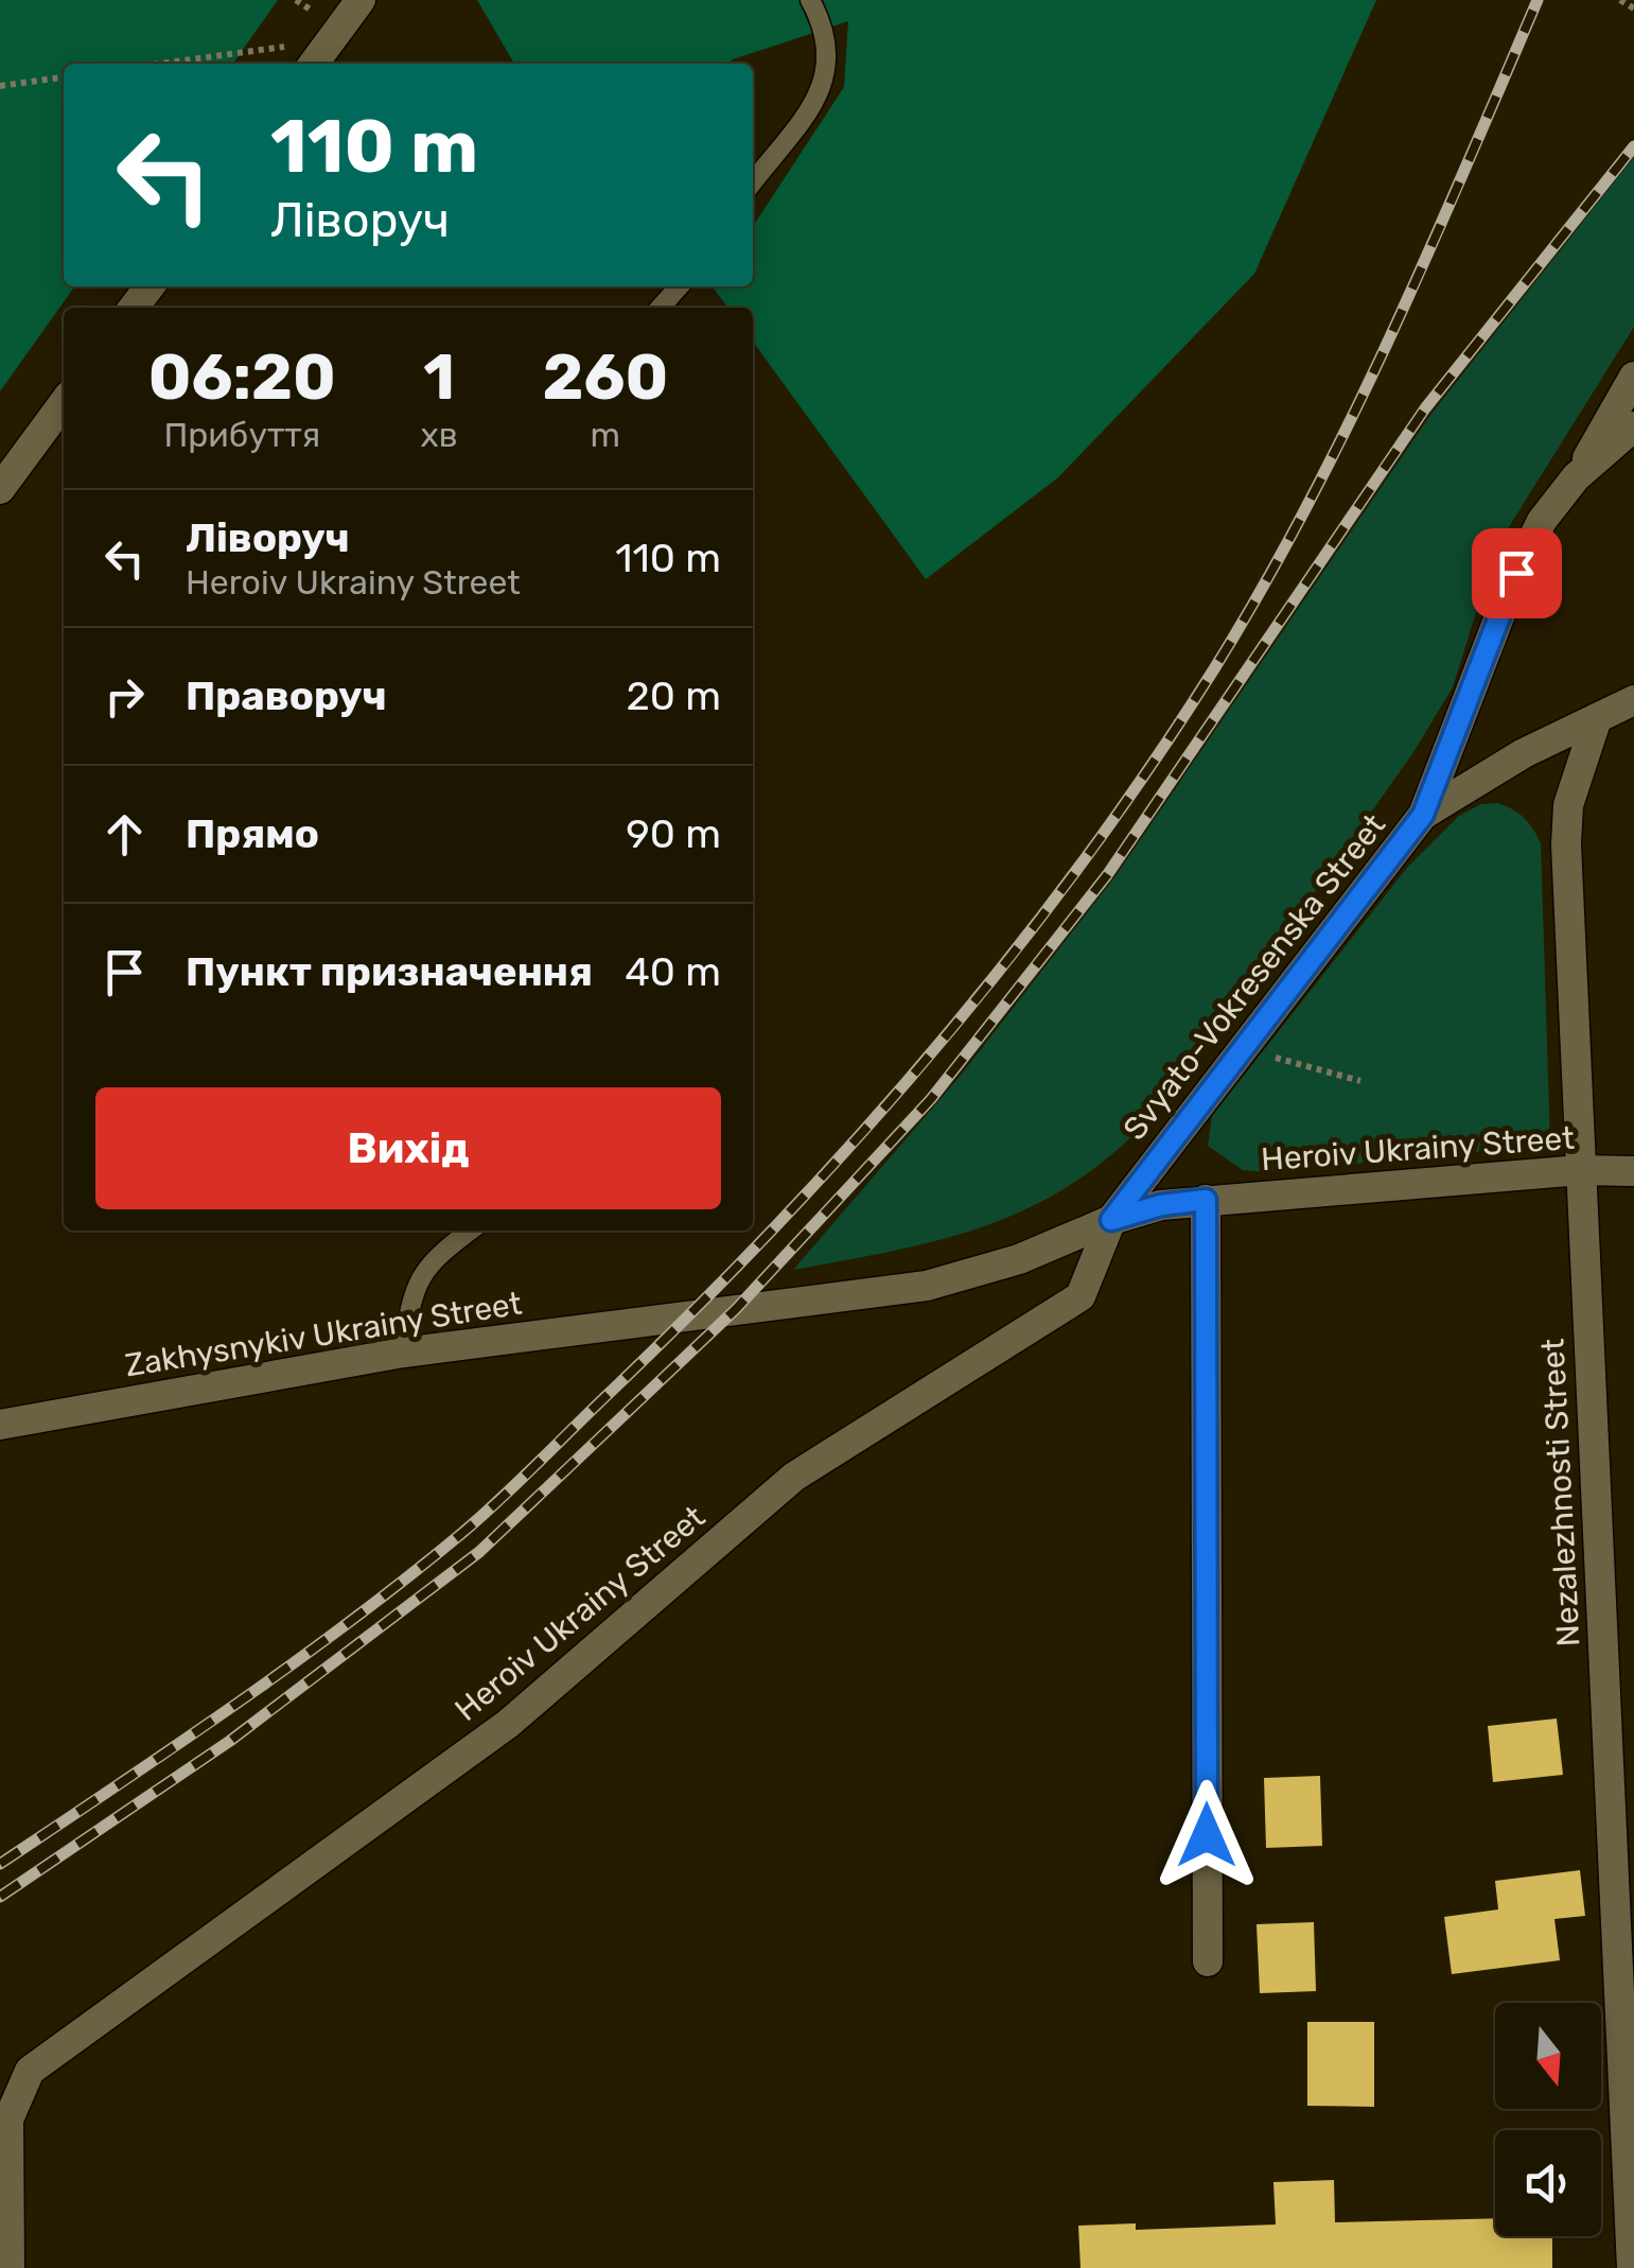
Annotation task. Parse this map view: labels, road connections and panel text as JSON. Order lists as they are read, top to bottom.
{
  "streets": {
    "street": [
      "Svyato-Vokresenska Street",
      "Heroiv Ukrainy Street",
      "Zakhysnykiv Ukrainy Street",
      "Nezalezhnosti Street"
    ]
  },
  "crossings": [
    ["Svyato-Vokresenska Street", "Heroiv Ukrainy Street"],
    ["Svyato-Vokresenska Street", "Zakhysnykiv Ukrainy Street"],
    ["Svyato-Vokresenska Street", "Nezalezhnosti Street"],
    ["Heroiv Ukrainy Street", "Zakhysnykiv Ukrainy Street"],
    ["Heroiv Ukrainy Street", "Nezalezhnosti Street"]
  ],
  "north": "bottom",
  "page": {
    "turn": ["110 m", "Ліворуч"],
    "eta": [
      "06:20",
      "Прибуття",
      "1",
      "хв",
      "260",
      "m"
    ],
    "list": [
      {
        "name": "Ліворуч",
        "note": "Heroiv Ukrainy Street",
        "value": "110 m"
      },
      {
        "name": "Праворуч",
        "value": "20 m"
      },
      {
        "name": "Прямо",
        "value": "90 m"
      },
      {
        "name": "Пункт призначення",
        "value": "40 m"
      }
    ],
    "buttons": "Вихід"
  }
}
